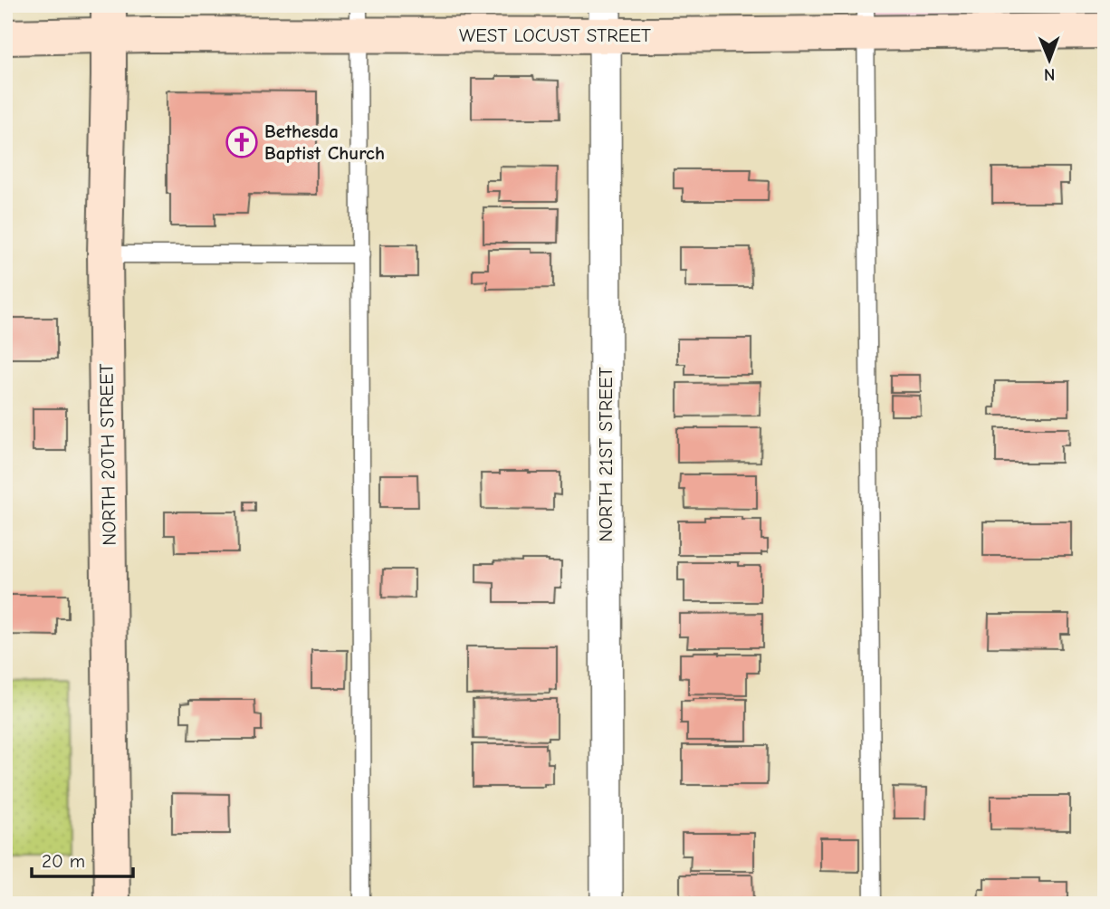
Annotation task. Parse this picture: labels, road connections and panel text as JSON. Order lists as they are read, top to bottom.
{
  "streets": {
    "street": ["WEST LOCUST STREET", "NORTH 20TH STREET", "NORTH 21ST STREET"]
  },
  "crossings": [
    ["WEST LOCUST STREET", "NORTH 20TH STREET"],
    ["WEST LOCUST STREET", "NORTH 21ST STREET"]
  ],
  "places": {
    "church": ["Bethesda Baptist Church"]
  },
  "scale_bar": "20 m",
  "north": "bottom"
}
